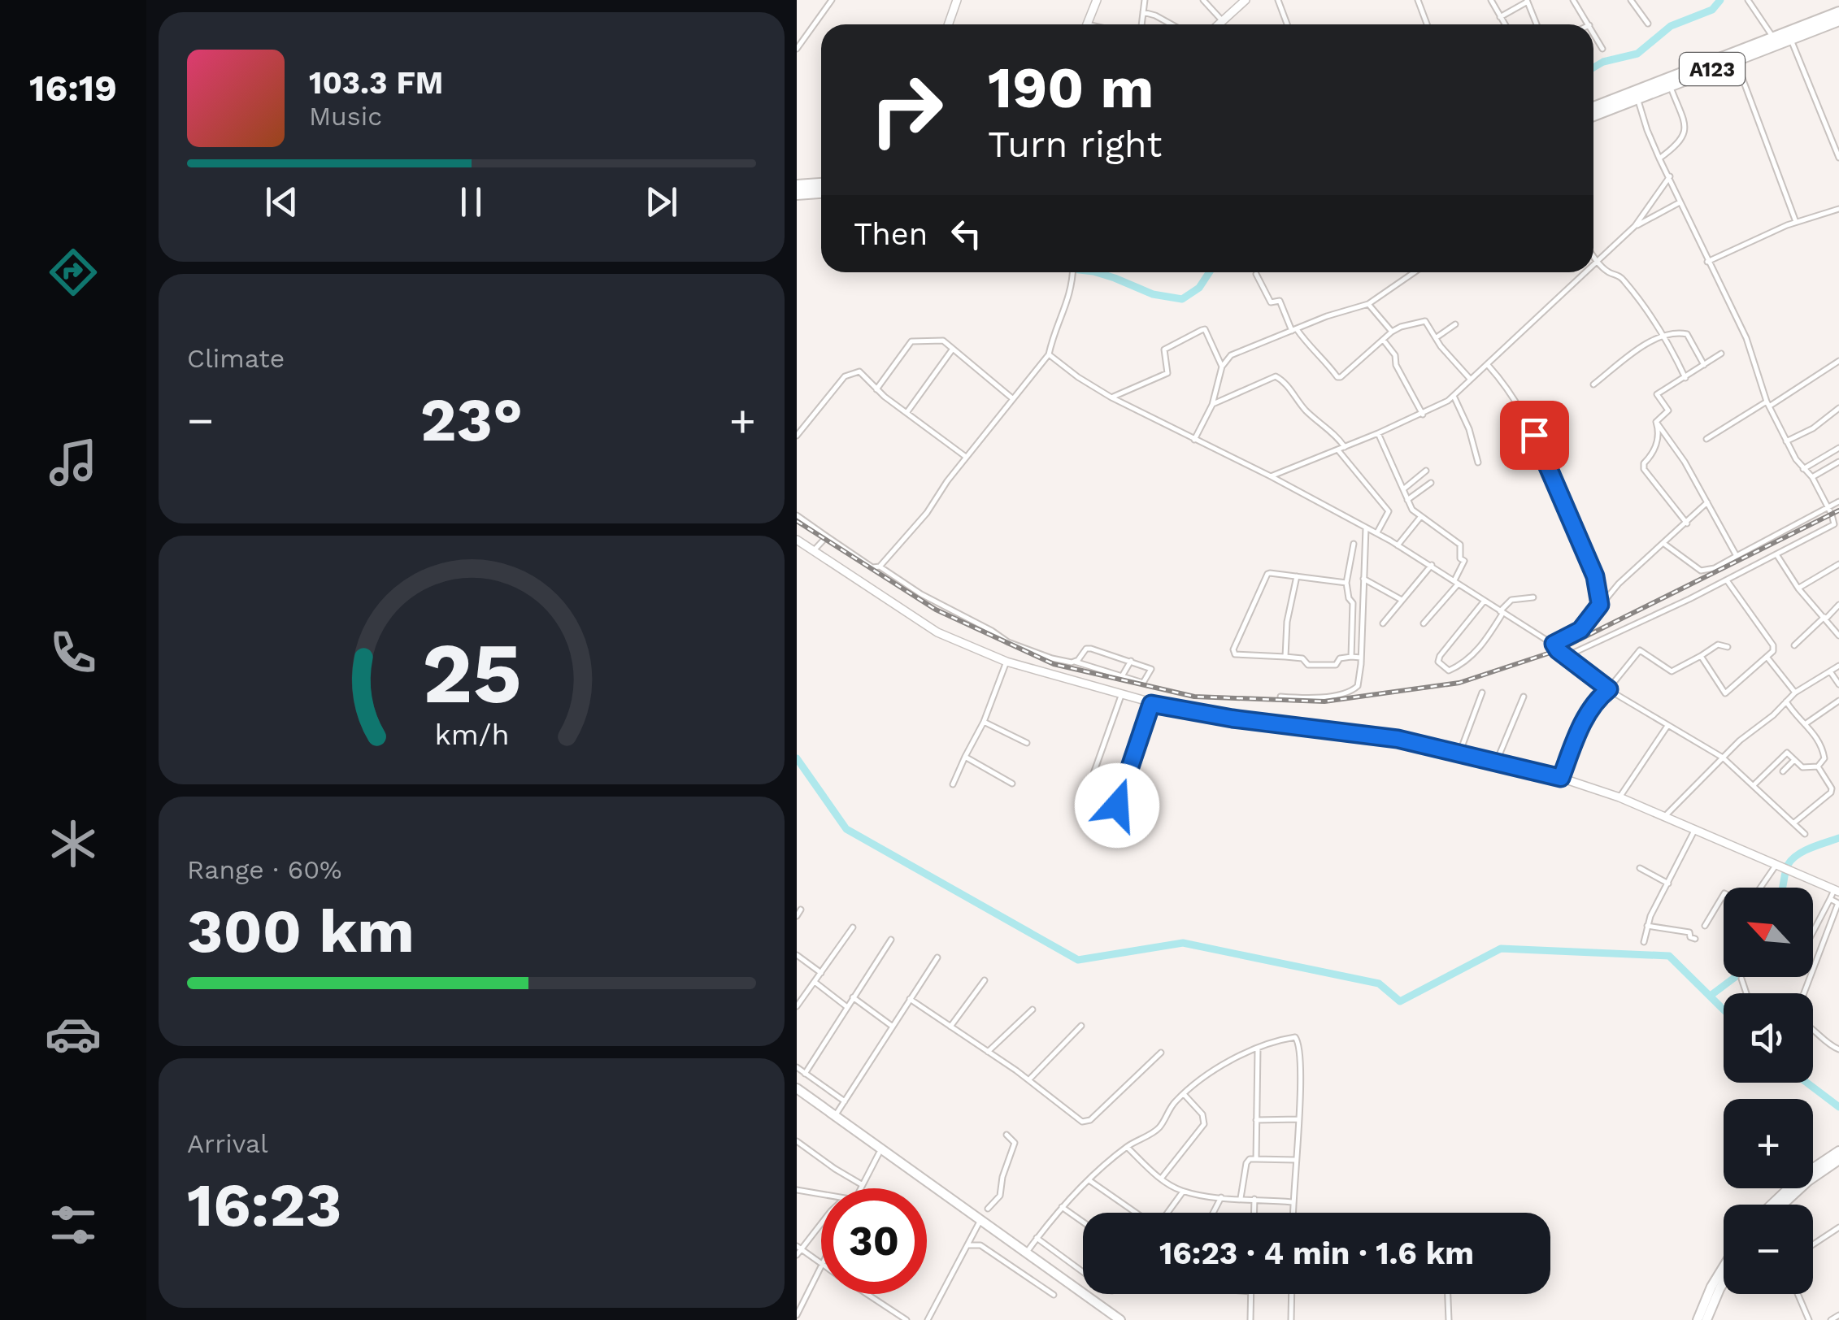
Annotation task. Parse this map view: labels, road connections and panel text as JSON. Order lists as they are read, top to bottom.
{
  "streets": {
    "highway": ["A123"]
  },
  "north": "top left",
  "page": {
    "tabs": "16:19",
    "turn": ["190 m", "Turn right"],
    "song": ["103.3 FM", "Music"],
    "then": "Then",
    "tile": [
      "Climate",
      ["Range · 60%", "300 km"],
      ["Arrival", "16:23"]
    ],
    "heat": ["−", "23°", "+"],
    "map_buttons": ["+", "−"],
    "limit": "30",
    "trip": "16:23 · 4 min · 1.6 km",
    "gauge": ["25", "km/h"]
  }
}
